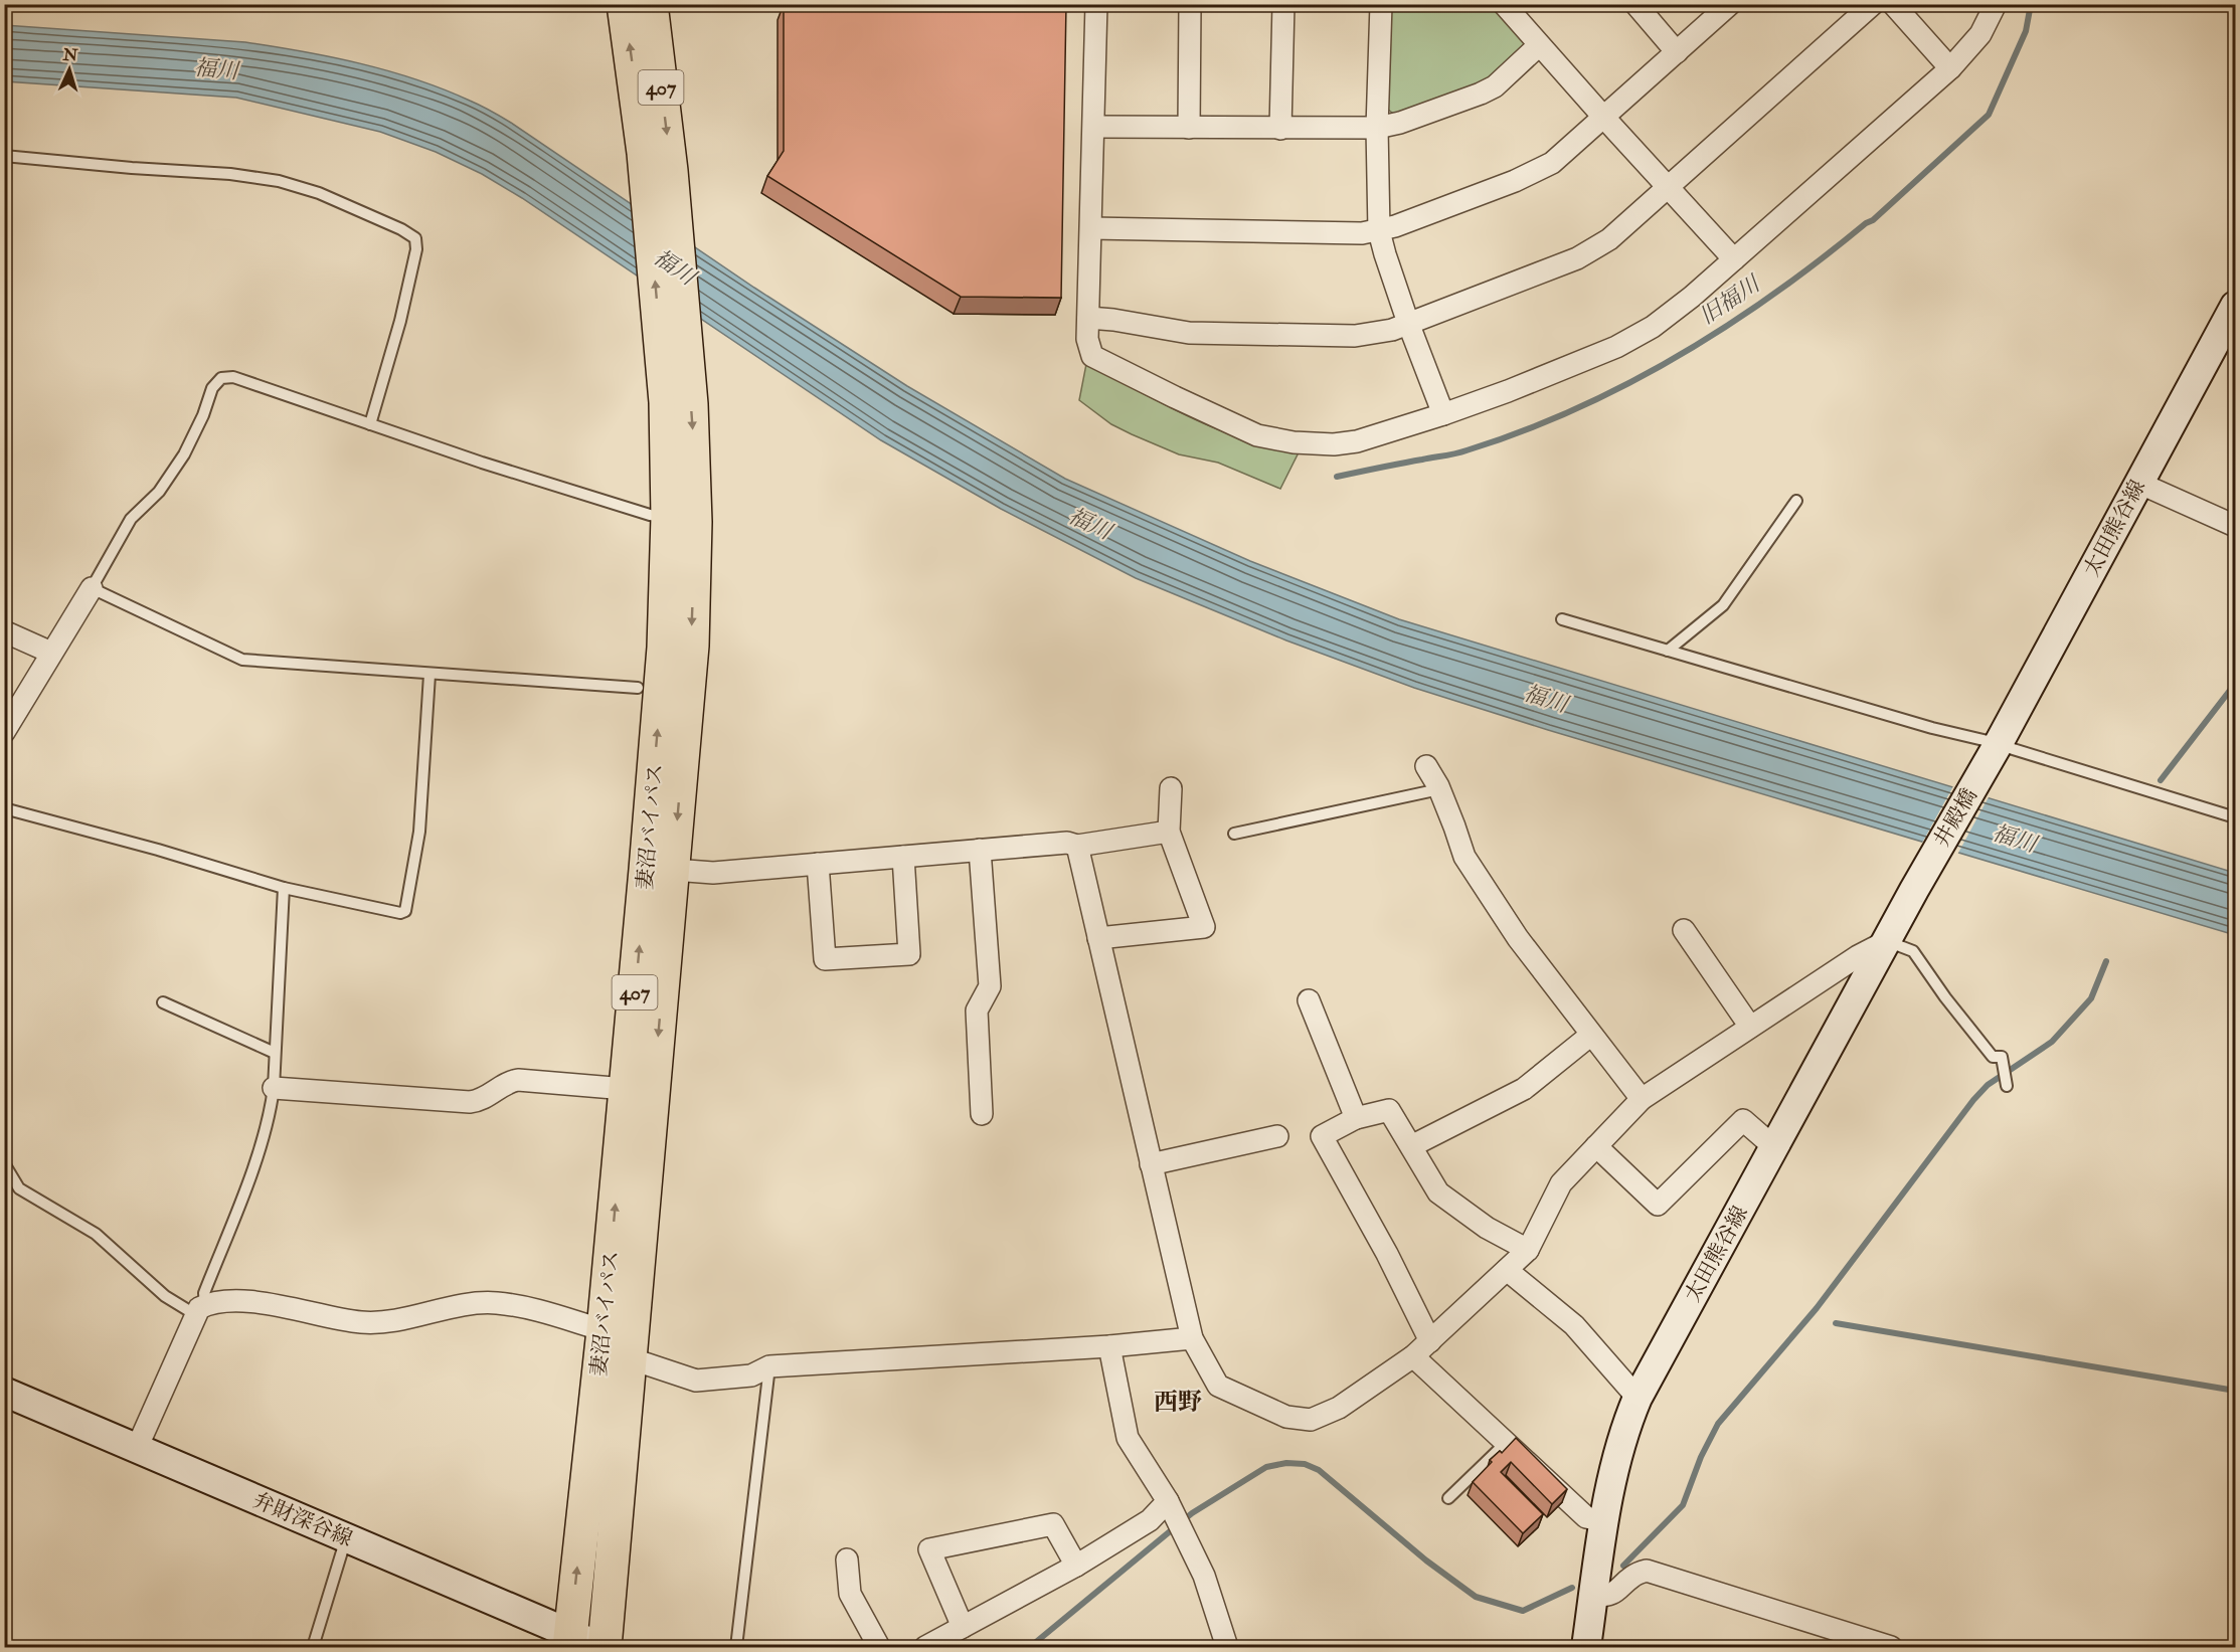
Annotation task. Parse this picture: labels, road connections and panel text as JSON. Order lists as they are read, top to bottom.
{
  "streets": {
    "highway": ["407", "妻沼バイパス"],
    "main road": ["太田熊谷線", "井殿橋", "弁財深谷線"]
  },
  "crossings": [
    ["太田熊谷線", "井殿橋"],
    ["妻沼バイパス", "弁財深谷線"]
  ],
  "districts": ["西野"],
  "water": ["福川", "旧福川"],
  "north": "top"
}
